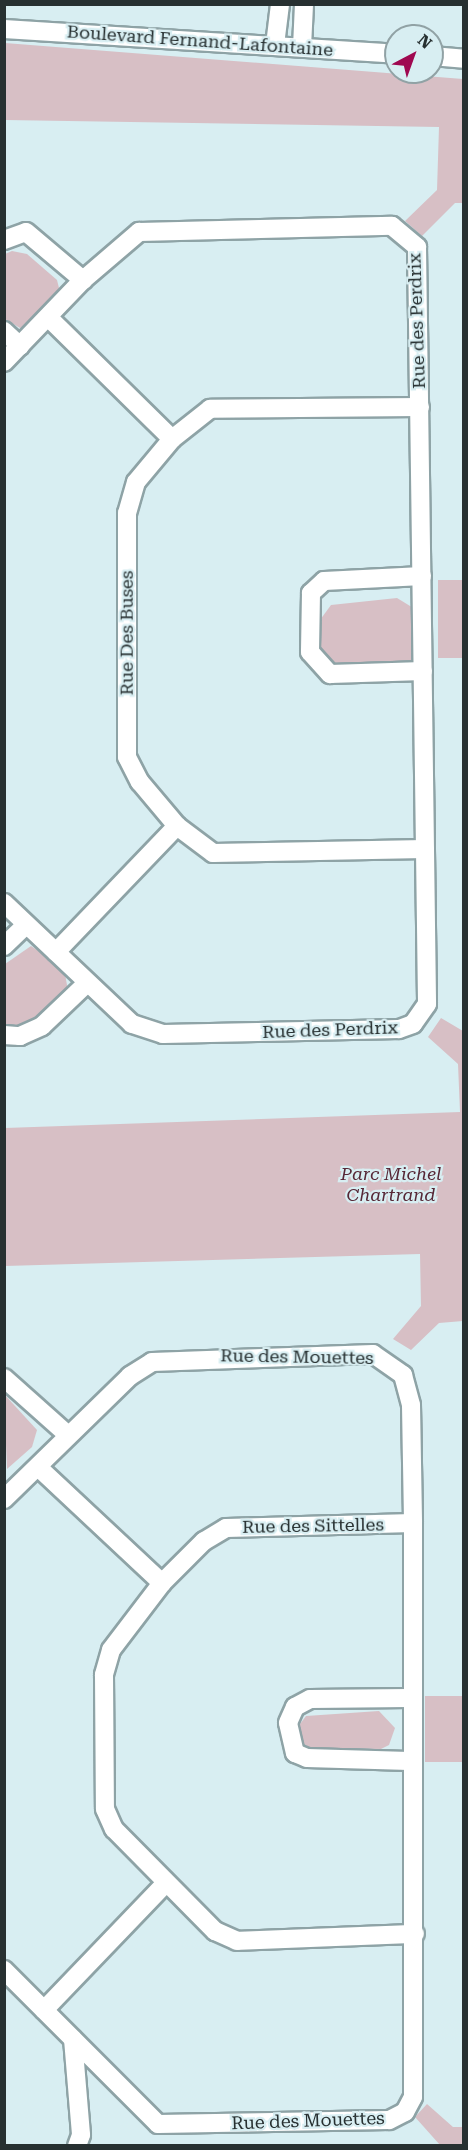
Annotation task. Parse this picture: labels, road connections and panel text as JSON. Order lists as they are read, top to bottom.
{
  "streets": {
    "street": [
      "Boulevard Fernand-Lafontaine",
      "Rue des Perdrix",
      "Rue Des Buses",
      "Rue des Mouettes",
      "Rue des Sittelles"
    ]
  },
  "crossings": [
    ["Rue des Perdrix", "Rue Des Buses"],
    ["Rue des Mouettes", "Rue des Sittelles"]
  ],
  "parks": ["Parc Michel Chartrand"],
  "north": "top right"
}
